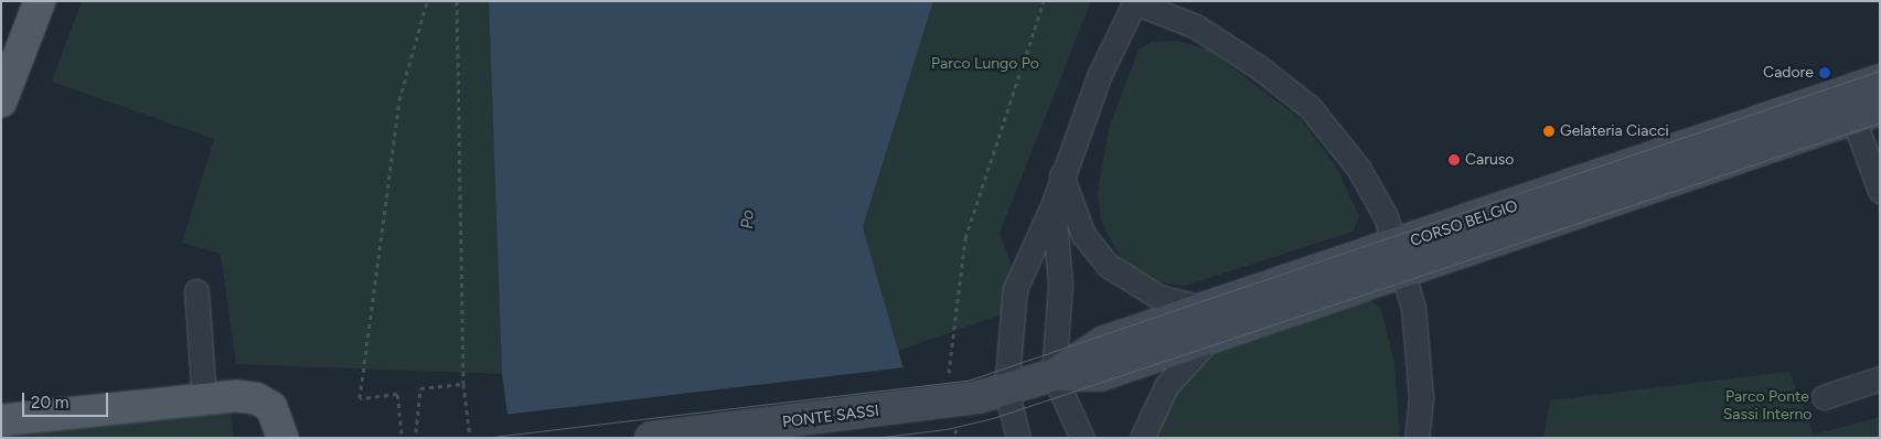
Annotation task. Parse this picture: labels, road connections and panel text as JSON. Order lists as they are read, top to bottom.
{
  "streets": {
    "main road": ["CORSO BELGIO", "PONTE SASSI"]
  },
  "crossings": [
    ["CORSO BELGIO", "PONTE SASSI"]
  ],
  "water": ["Po"],
  "parks": ["Parco Lungo Po", "Parco Ponte Sassi Interno"],
  "places": ["Cadore", "Gelateria Ciacci", "Caruso"],
  "scale_bar": "20 m"
}
